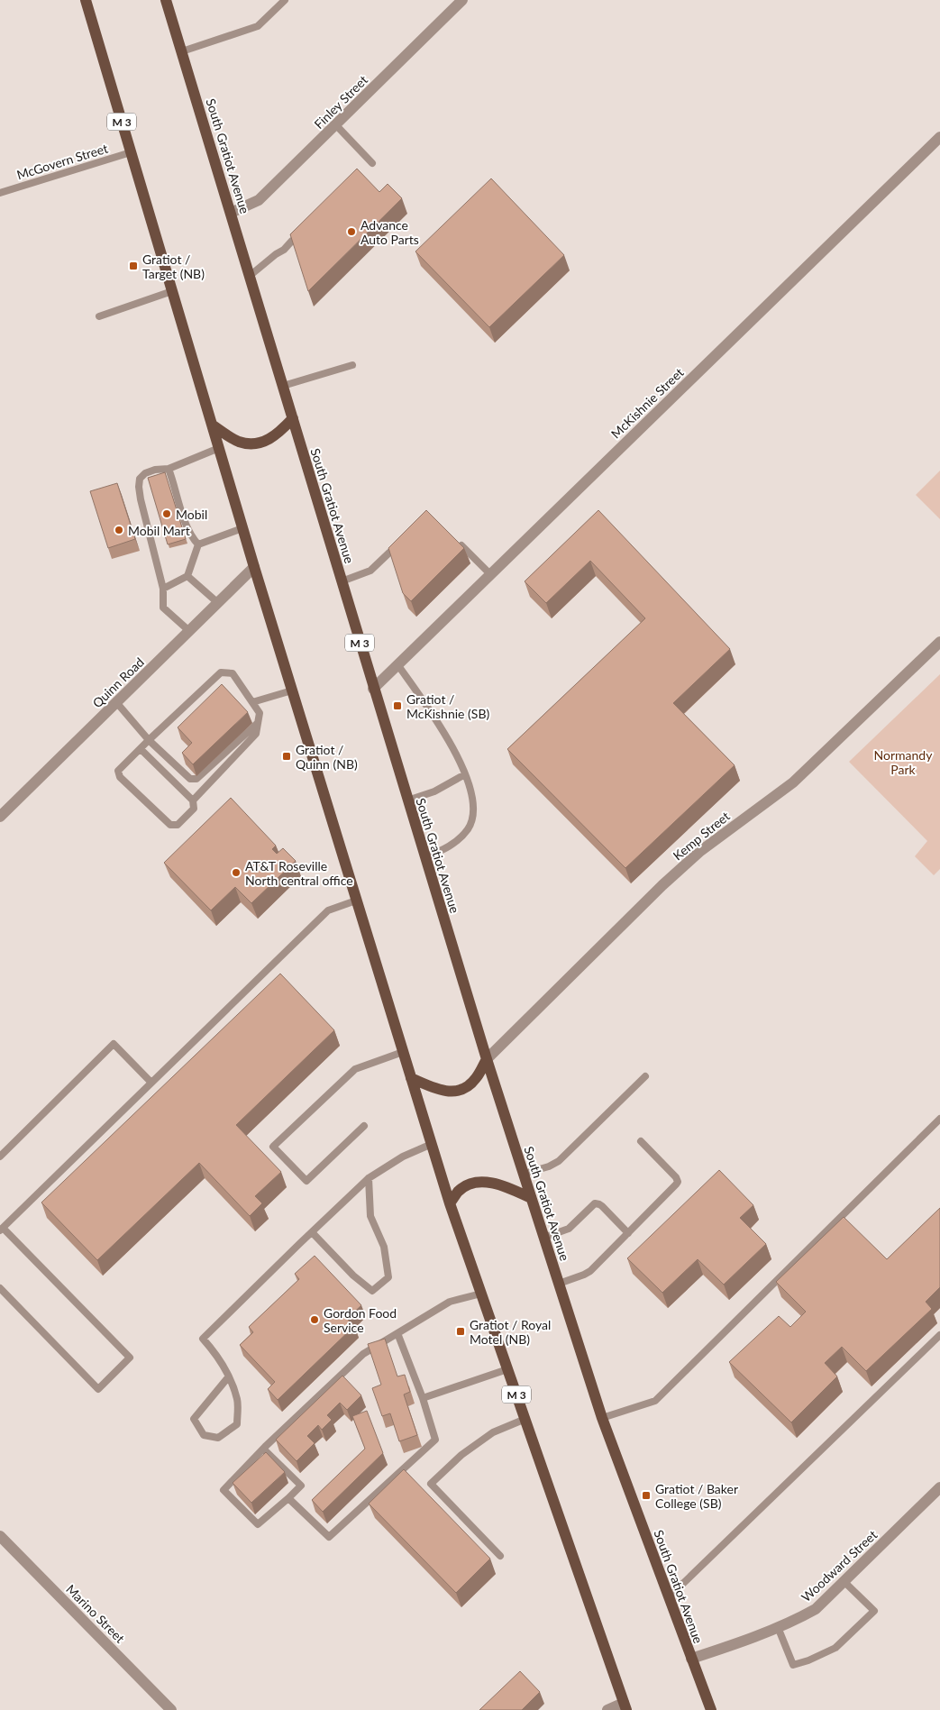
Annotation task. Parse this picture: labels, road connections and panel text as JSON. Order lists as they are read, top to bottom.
{
  "streets": {
    "main road": ["M 3", "South Gratiot Avenue"],
    "street": [
      "Finley Street",
      "McKishnie Street",
      "Quinn Road",
      "Kemp Street",
      "Woodward Street",
      "Marino Street"
    ],
    "lane": ["McGovern Street"]
  },
  "crossings": [
    ["Finley Street", "South Gratiot Avenue"],
    ["M 3", "McGovern Street"],
    ["M 3", "Quinn Road"],
    ["South Gratiot Avenue", "McKishnie Street"],
    ["South Gratiot Avenue", "Kemp Street"],
    ["South Gratiot Avenue", "Woodward Street"]
  ],
  "parks": ["Normandy Park"],
  "places": {
    "other": [
      "Advance Auto Parts",
      "Mobil",
      "Mobil Mart",
      "AT&T Roseville North central office",
      "Gordon Food Service"
    ],
    "transit": [
      "Gratiot / Target (NB)",
      "Gratiot / McKishnie (SB)",
      "Gratiot / Quinn (NB)",
      "Gratiot / Royal Motel (NB)",
      "Gratiot / Baker College (SB)"
    ]
  }
}
